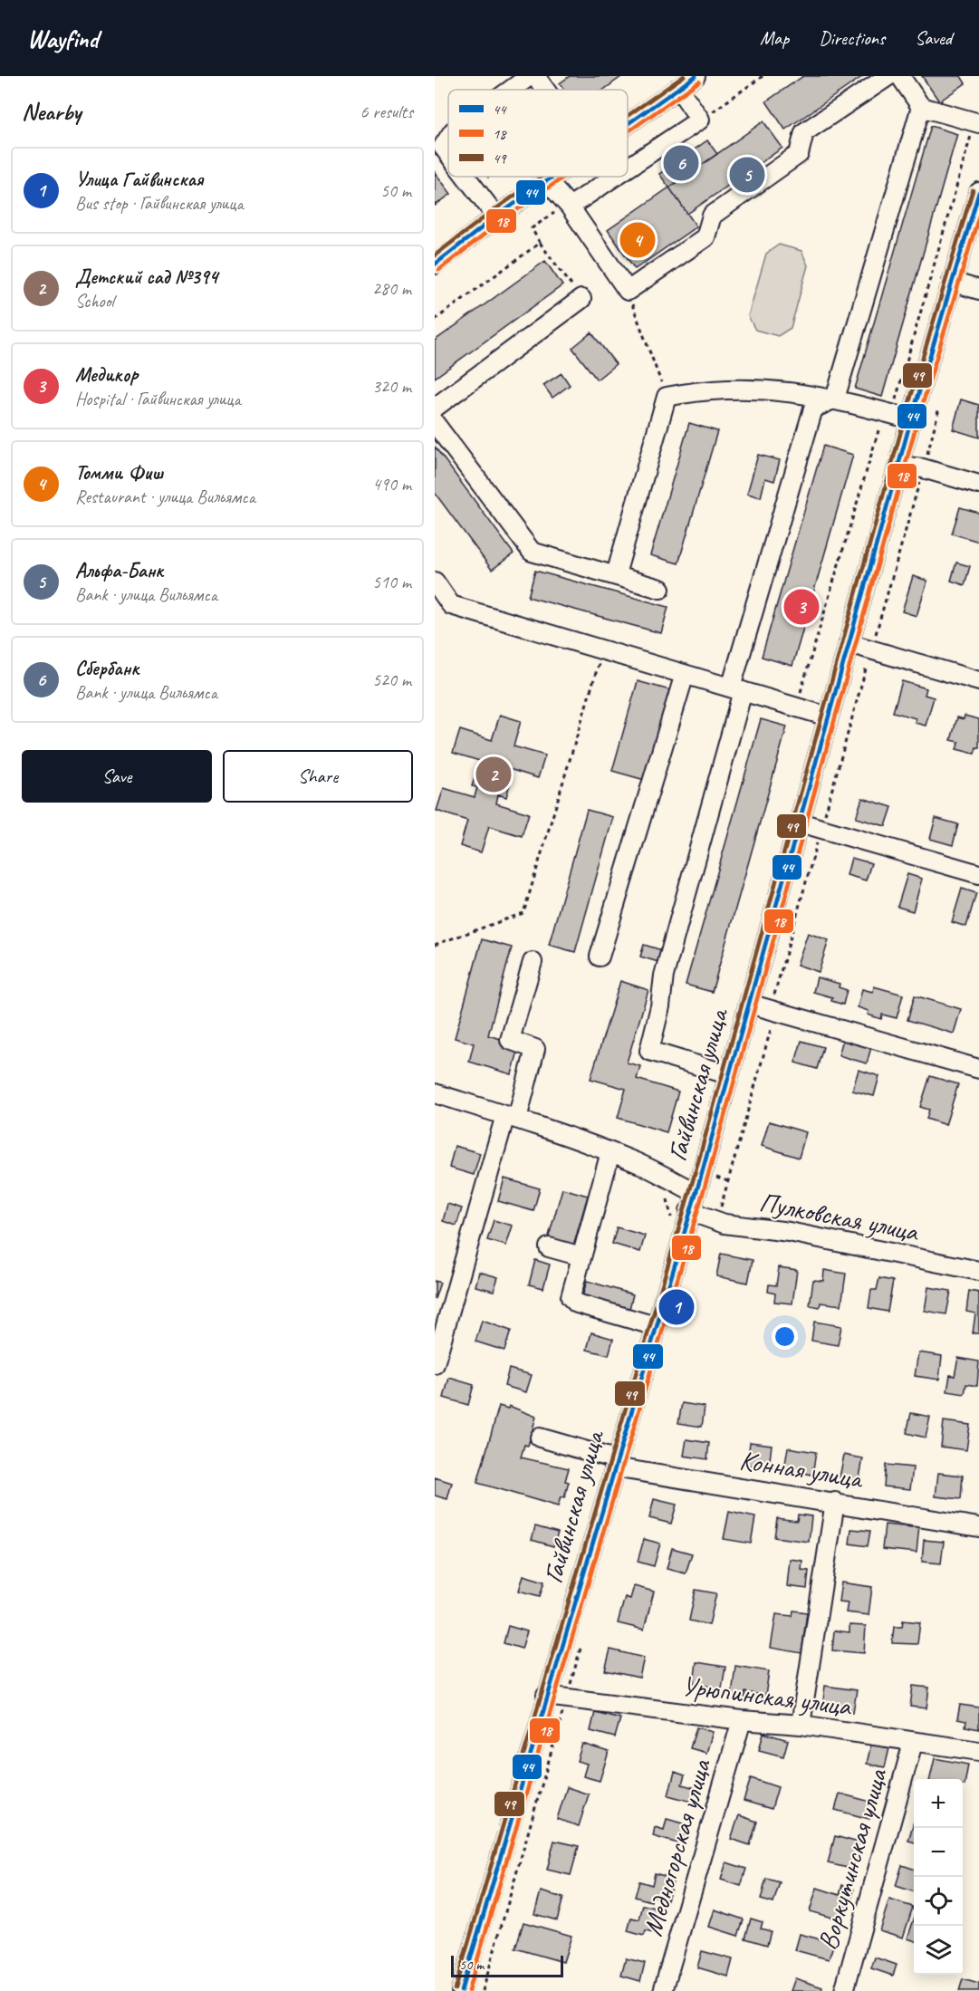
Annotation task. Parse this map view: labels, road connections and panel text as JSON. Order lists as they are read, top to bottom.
{
  "streets": {
    "street": [
      "Гайвинская улица",
      "Пулковская улица",
      "Конная улица",
      "Урюпинская улица",
      "Медногорская улица",
      "Воркутинская улица"
    ]
  },
  "crossings": [
    ["Гайвинская улица", "Пулковская улица"],
    ["Гайвинская улица", "Конная улица"],
    ["Гайвинская улица", "Урюпинская улица"],
    ["Урюпинская улица", "Медногорская улица"],
    ["Урюпинская улица", "Воркутинская улица"]
  ],
  "lines": ["transit line 44", "transit line 49", "transit line 18"],
  "legend": ["44", "18", "49"],
  "scale_bar": "50 m",
  "page": {
    "header": "Wayfind",
    "nav": ["Map", "Directions", "Saved"],
    "heading": ["Nearby", "6 results"],
    "pins": [
      "6",
      "5",
      "4",
      "3",
      "2",
      "1"
    ],
    "list": [
      {
        "mark": "1",
        "name": "Улица Гайвинская",
        "note": "Bus stop · Гайвинская улица",
        "value": "50 m"
      },
      {
        "mark": "2",
        "name": "Детский сад №394",
        "note": "School",
        "value": "280 m"
      },
      {
        "mark": "3",
        "name": "Медикор",
        "note": "Hospital · Гайвинская улица",
        "value": "320 m"
      },
      {
        "mark": "4",
        "name": "Томми Фиш",
        "note": "Restaurant · улица Вильямса",
        "value": "490 m"
      },
      {
        "mark": "5",
        "name": "Альфа-Банк",
        "note": "Bank · улица Вильямса",
        "value": "510 m"
      },
      {
        "mark": "6",
        "name": "Сбербанк",
        "note": "Bank · улица Вильямса",
        "value": "520 m"
      }
    ],
    "buttons": ["Save", "Share"],
    "map_buttons": ["+", "−"],
    "scale": "50 m"
  }
}
